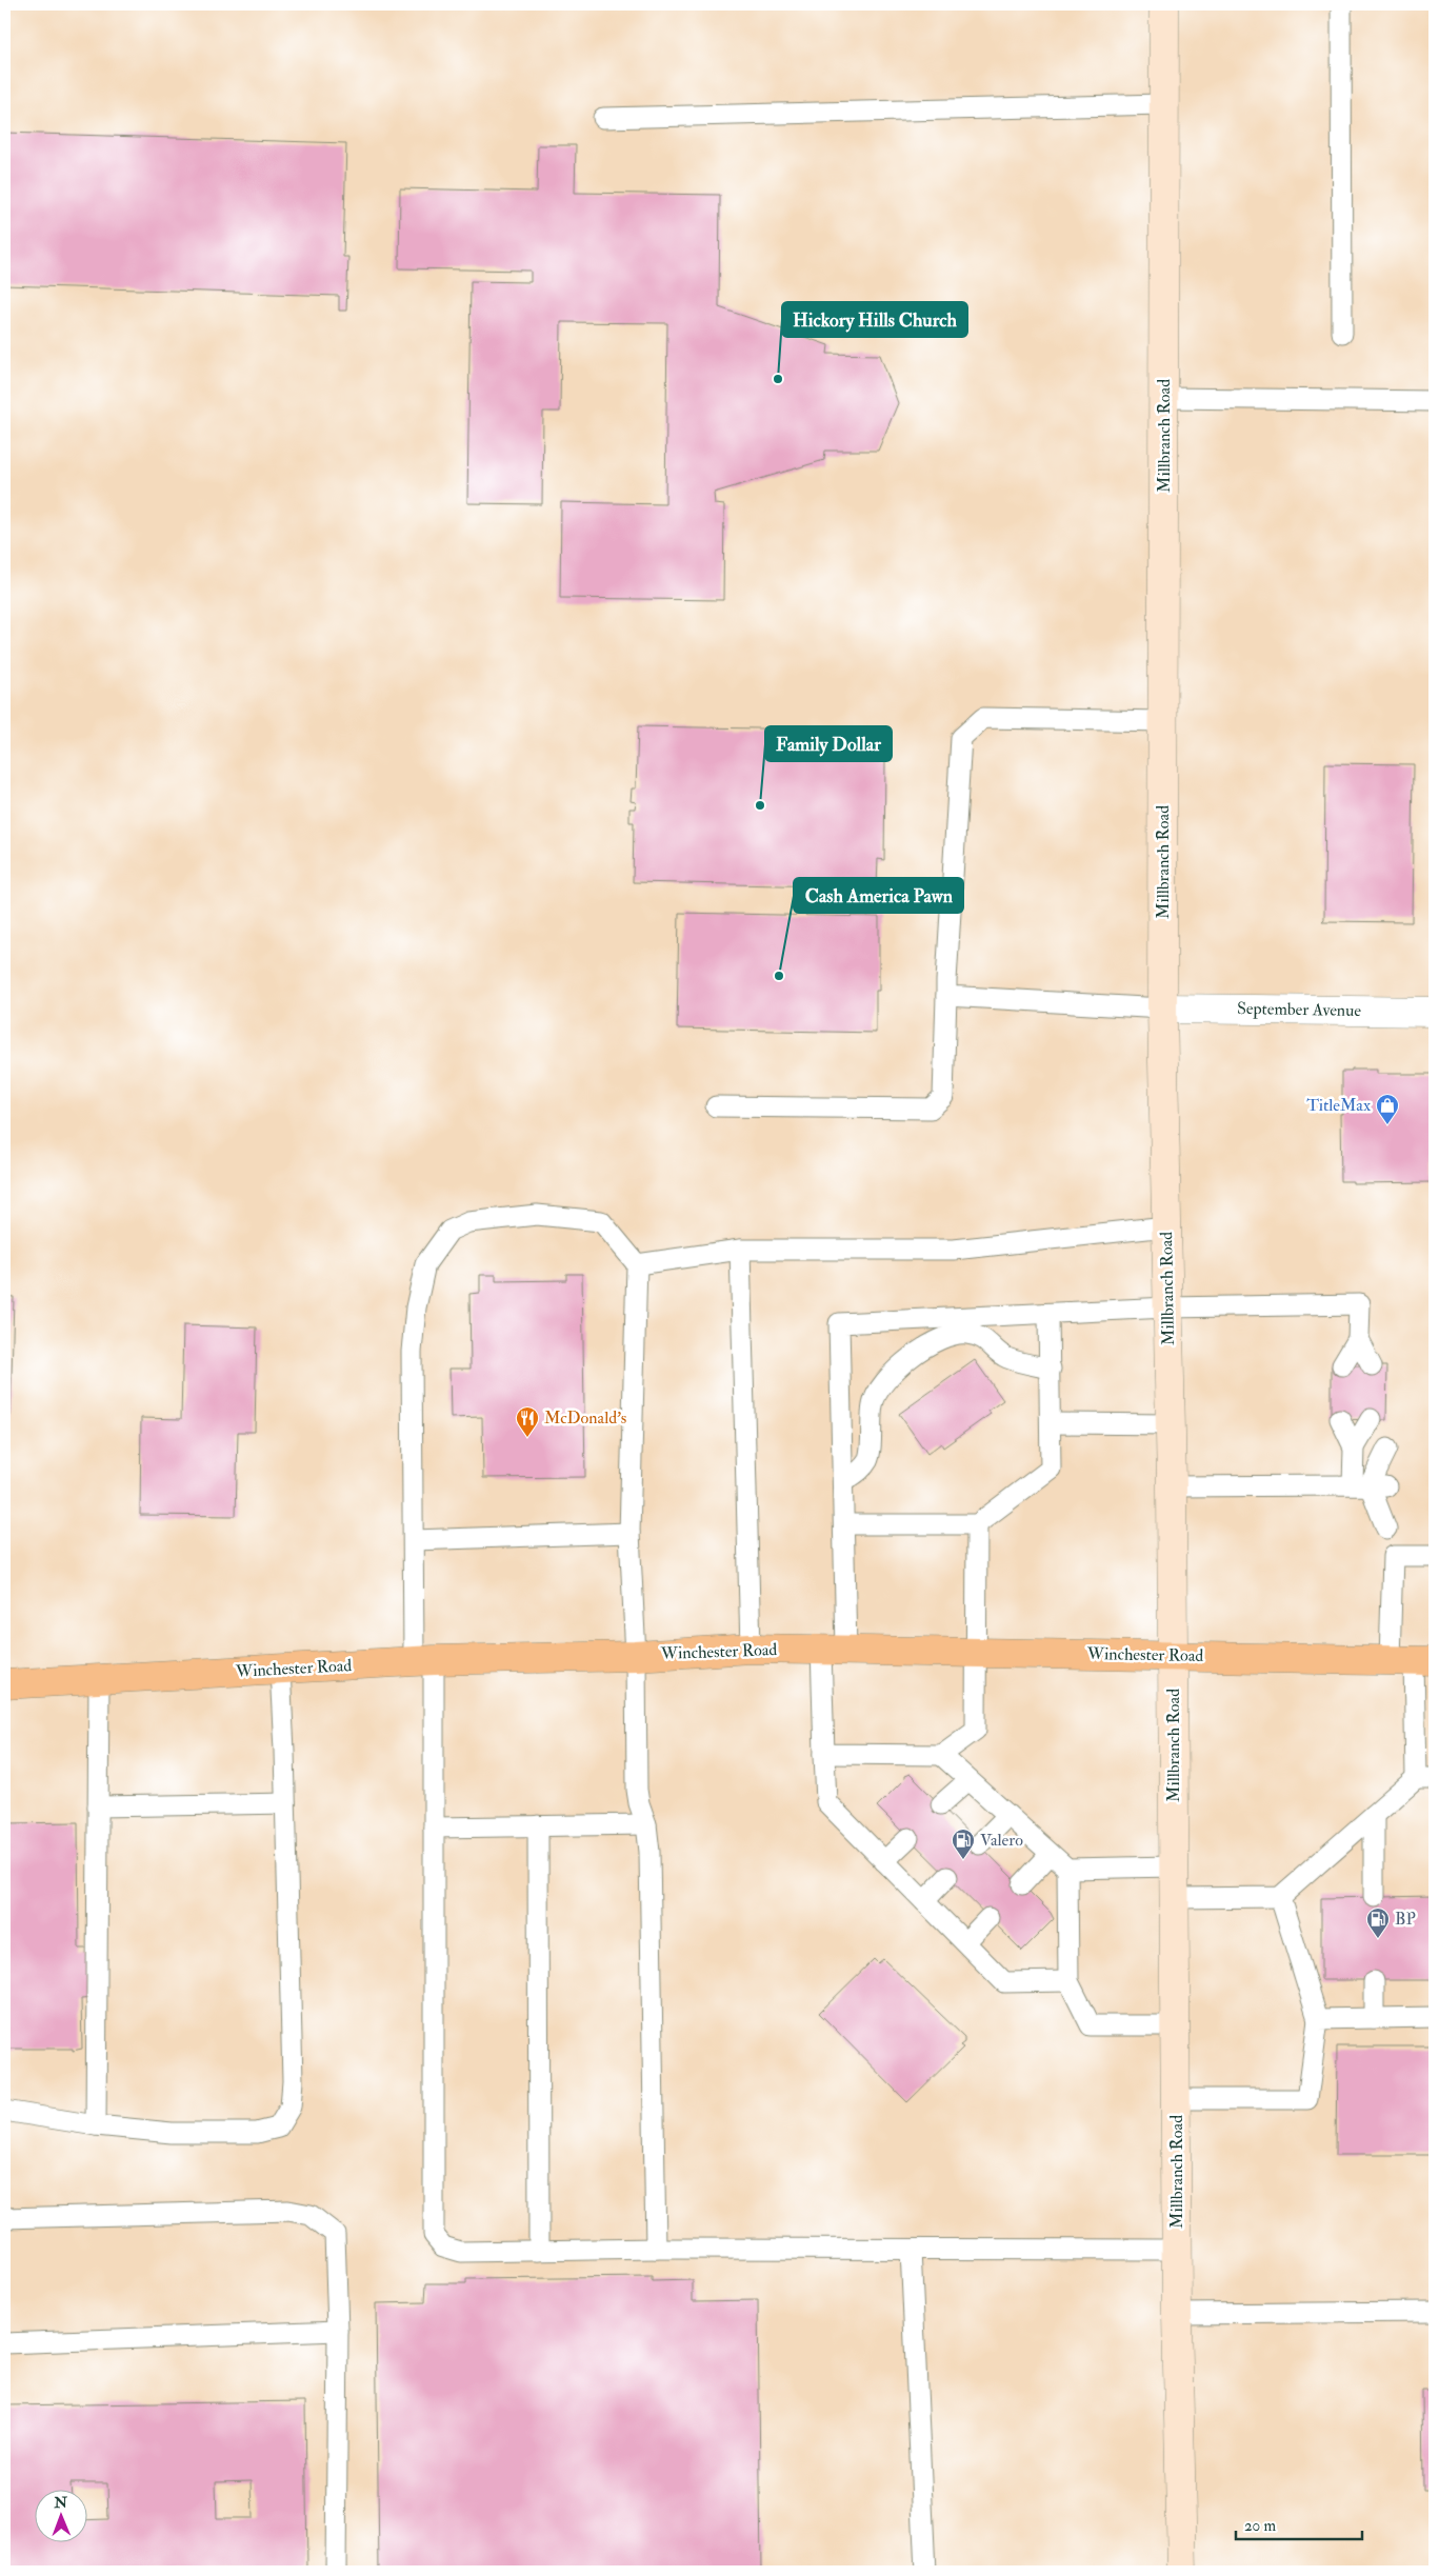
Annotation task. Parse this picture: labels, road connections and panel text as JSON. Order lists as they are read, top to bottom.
{
  "streets": {
    "main road": ["Millbranch Road", "Winchester Road"],
    "street": ["September Avenue"]
  },
  "crossings": [
    ["Millbranch Road", "September Avenue"],
    ["Millbranch Road", "Winchester Road"]
  ],
  "places": {
    "other": ["Hickory Hills Church", "Family Dollar", "Cash America Pawn"],
    "shop": ["TitleMax"],
    "restaurant": ["McDonald's"],
    "fuel station": ["Valero", "BP"]
  },
  "scale_bar": "20 m",
  "north": "top"
}
